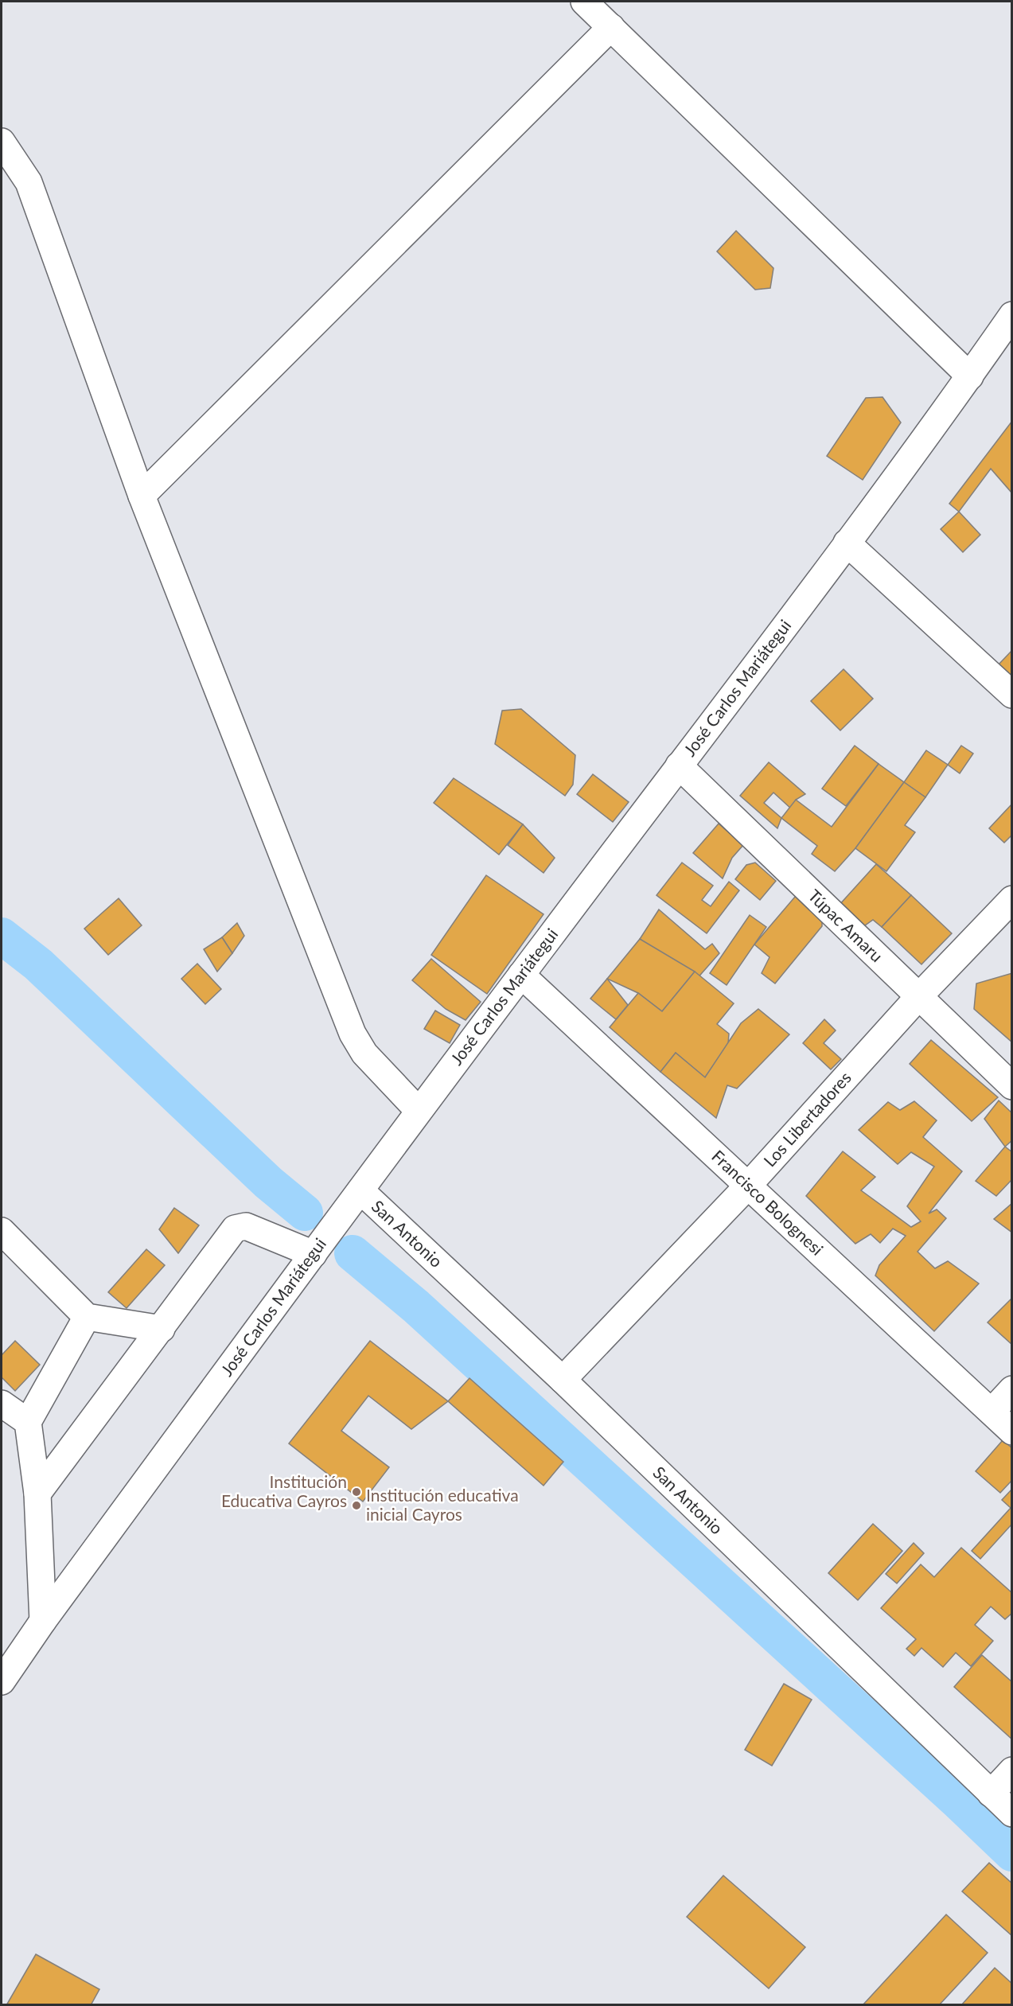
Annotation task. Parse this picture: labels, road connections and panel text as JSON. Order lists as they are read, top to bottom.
{
  "streets": {
    "street": [
      "José Carlos Mariátegui",
      "Túpac Amaru",
      "Los Libertadores",
      "Francisco Bolognesi",
      "San Antonio"
    ]
  },
  "crossings": [
    ["José Carlos Mariátegui", "Túpac Amaru"],
    ["José Carlos Mariátegui", "Francisco Bolognesi"],
    ["José Carlos Mariátegui", "San Antonio"],
    ["Túpac Amaru", "Los Libertadores"],
    ["Los Libertadores", "Francisco Bolognesi"],
    ["Los Libertadores", "San Antonio"]
  ],
  "places": ["Institución Educativa Cayros", "Institución educativa inicial Cayros"]
}
